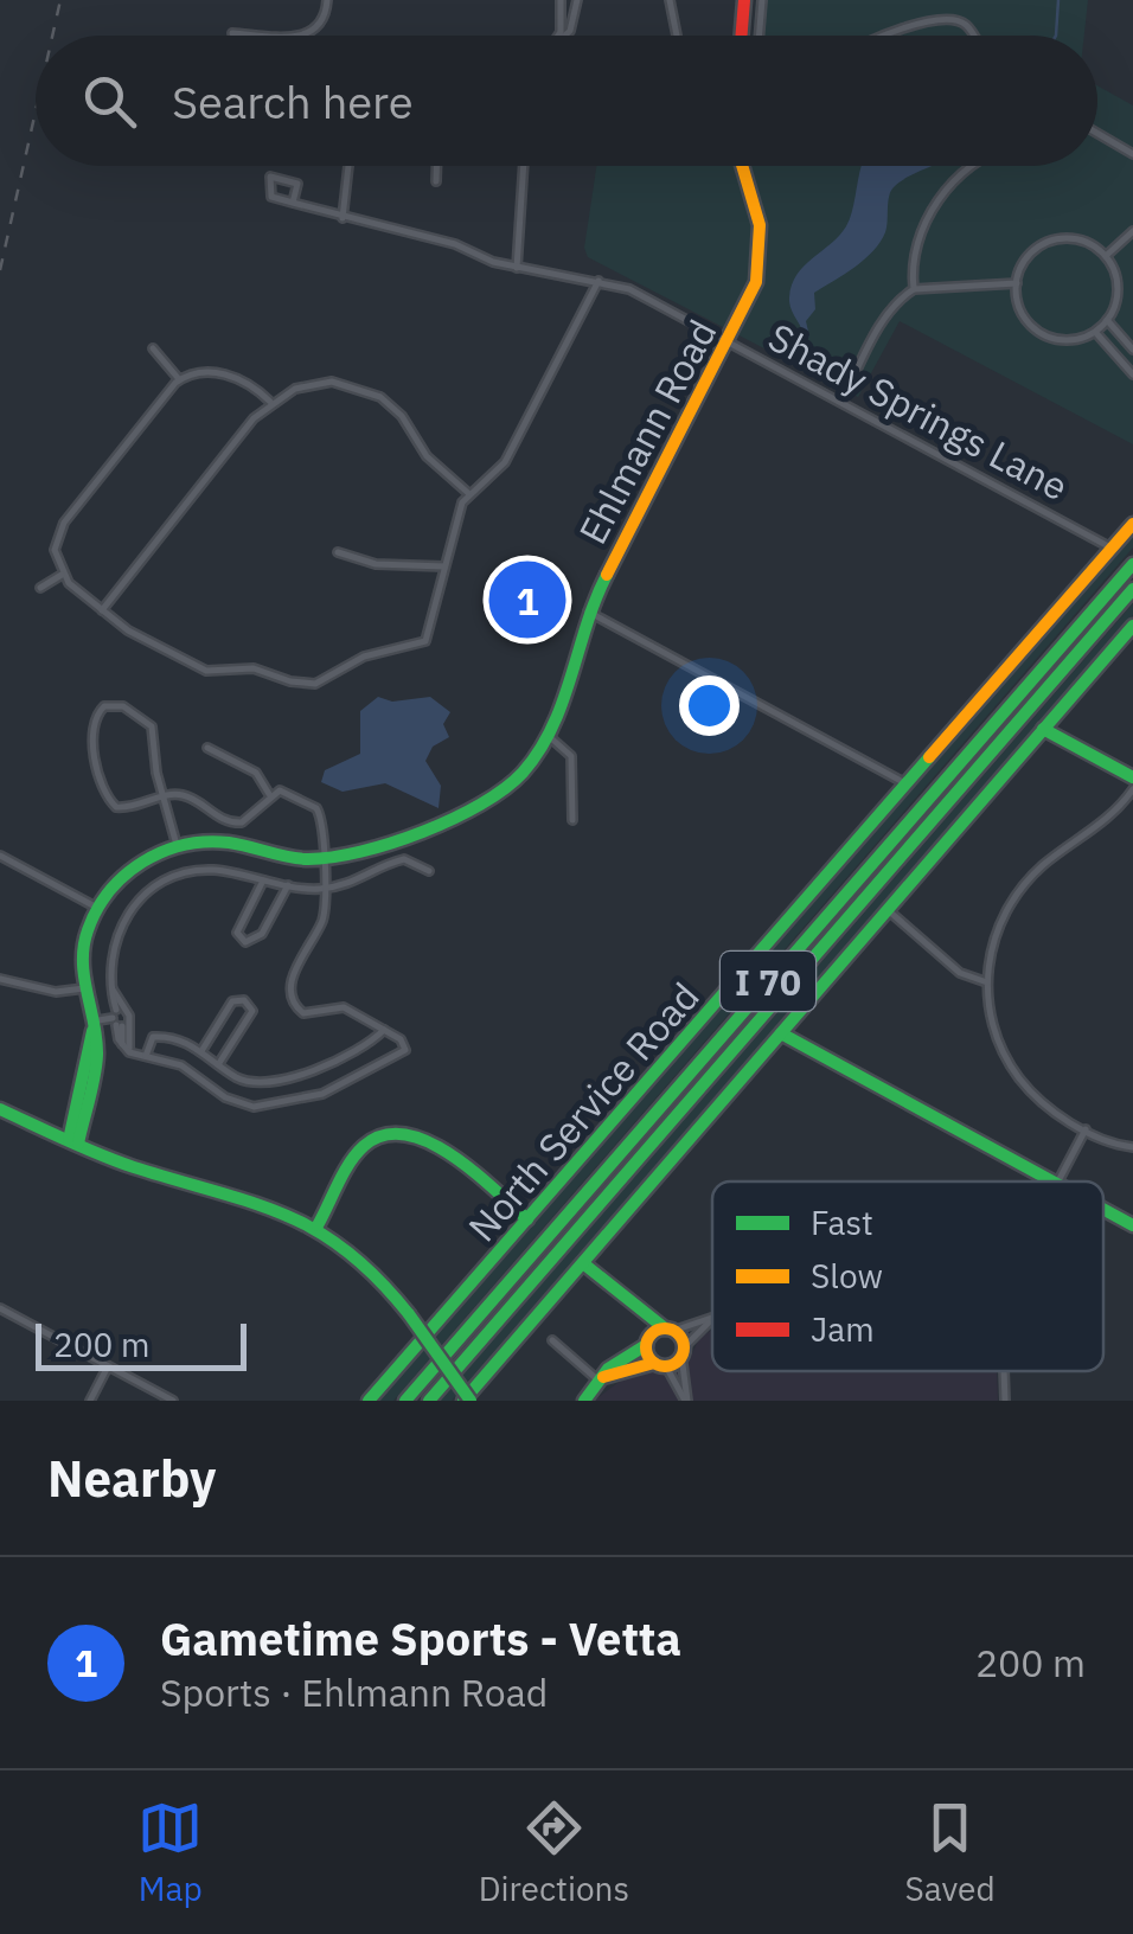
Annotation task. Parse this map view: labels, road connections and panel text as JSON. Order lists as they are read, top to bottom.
{
  "streets": {
    "main road": ["Ehlmann Road", "I 70", "North Service Road"],
    "street": ["Shady Springs Lane"]
  },
  "crossings": [
    ["Shady Springs Lane", "Ehlmann Road"],
    ["Shady Springs Lane", "North Service Road"]
  ],
  "legend": ["Fast", "Slow", "Jam"],
  "scale_bar": "200 m",
  "page": {
    "search": "Search here",
    "pins": "1",
    "scale": "200 m",
    "heading": "Nearby",
    "list": [
      {
        "mark": "1",
        "name": "Gametime Sports - Vetta",
        "note": "Sports · Ehlmann Road",
        "value": "200 m"
      }
    ],
    "nav": ["Map", "Directions", "Saved"]
  }
}
